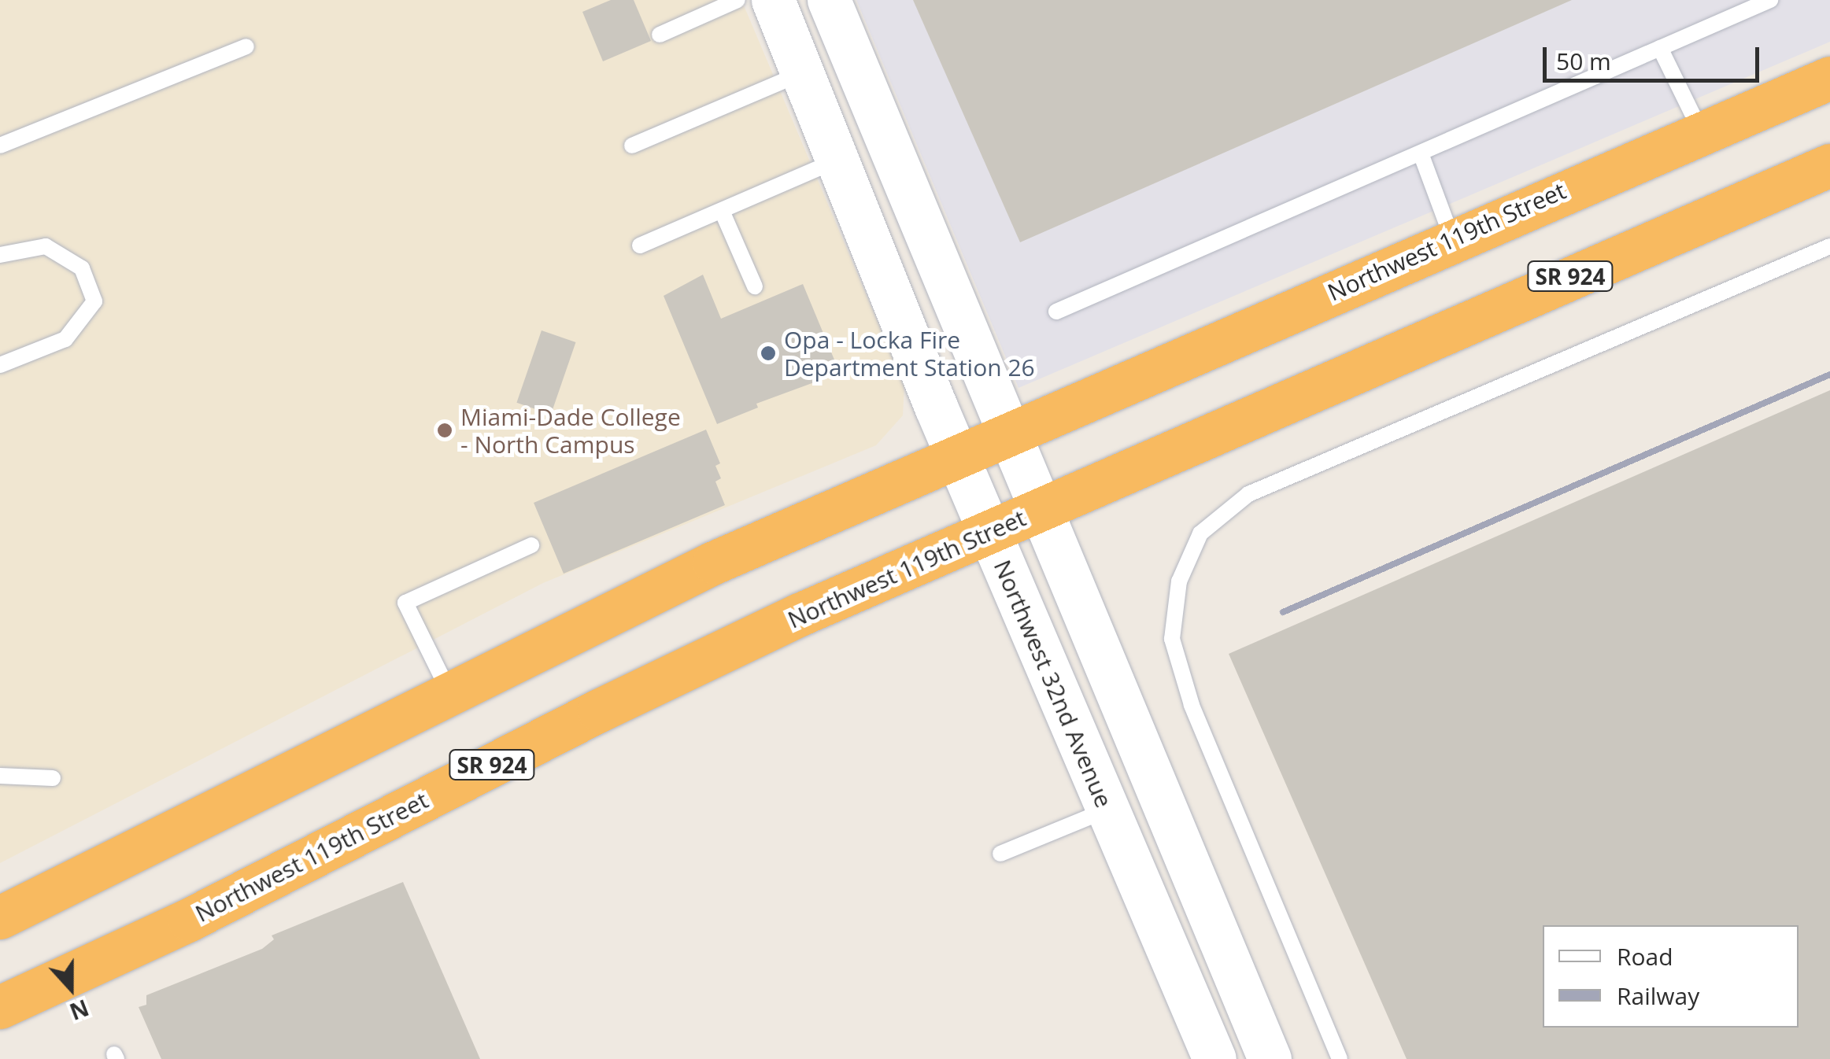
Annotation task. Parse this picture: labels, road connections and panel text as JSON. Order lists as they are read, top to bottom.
{
  "streets": {
    "highway": ["Northwest 119th Street", "SR 924"],
    "main road": ["Northwest 32nd Avenue"]
  },
  "crossings": [
    ["Northwest 119th Street", "Northwest 32nd Avenue"]
  ],
  "places": ["Opa - Locka Fire Department Station 26", "Miami-Dade College - North Campus"],
  "legend": ["Road", "Railway"],
  "scale_bar": "50 m",
  "north": "bottom"
}
